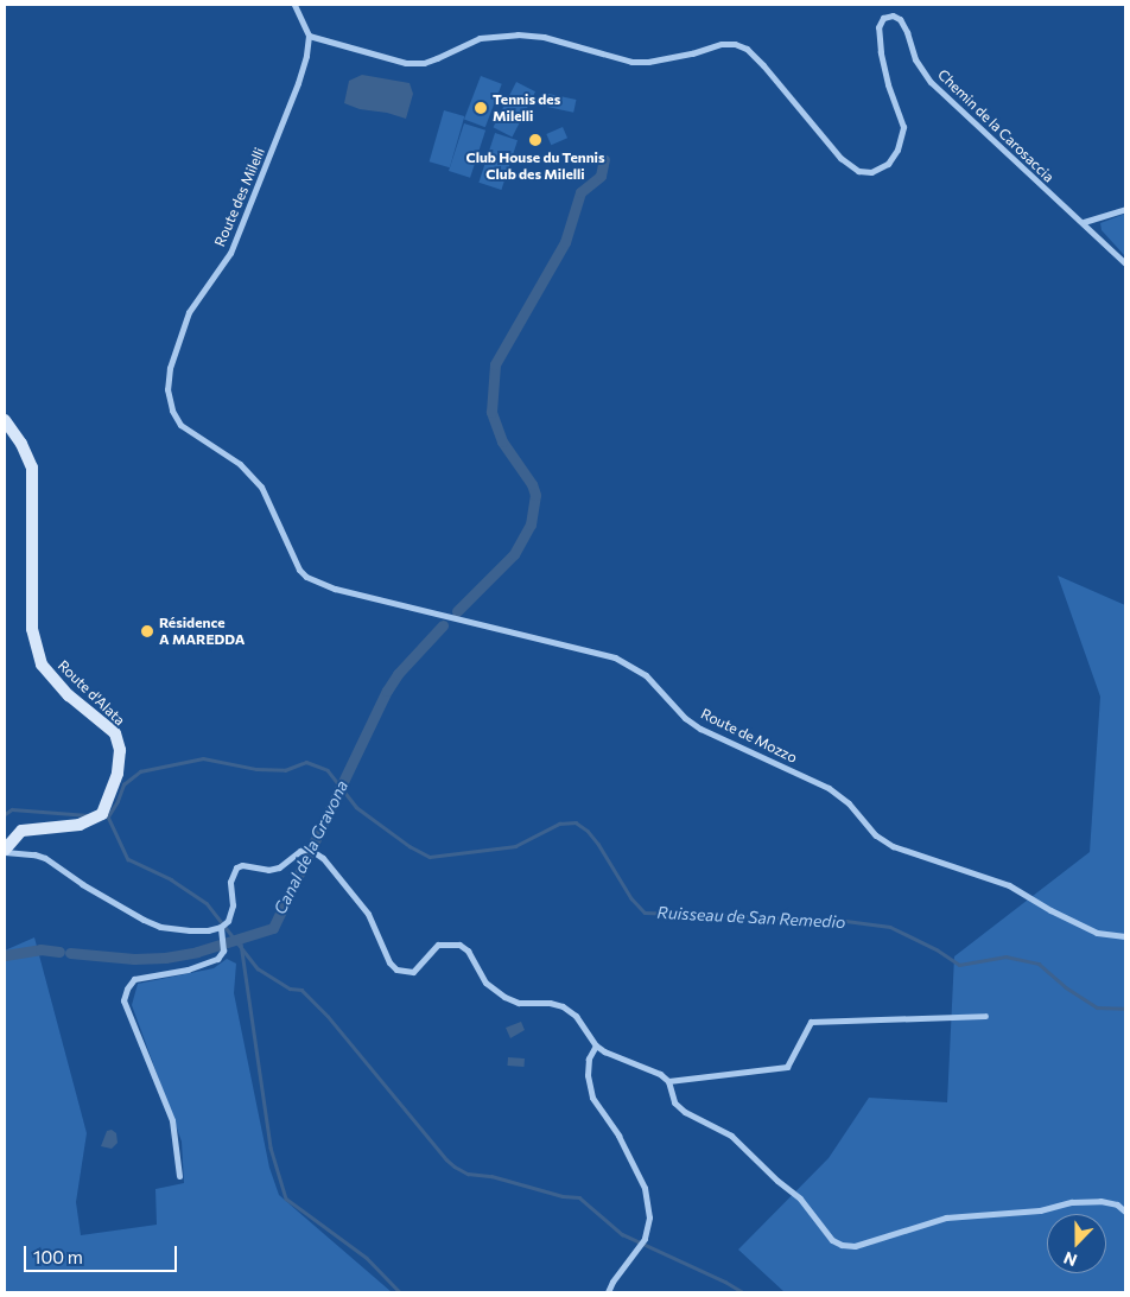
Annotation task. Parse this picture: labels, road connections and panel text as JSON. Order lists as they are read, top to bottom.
{
  "streets": {
    "street": [
      "Chemin de la Carosaccia",
      "Route des Milelli",
      "Route d'Alata",
      "Route de Mozzo"
    ]
  },
  "crossings": [
    ["Chemin de la Carosaccia", "Route des Milelli"],
    ["Route des Milelli", "Route de Mozzo"]
  ],
  "water": ["Canal de la Gravona", "Ruisseau de San Remedio"],
  "places": ["Tennis des Milelli", "Club House du Tennis Club des Milelli", "Résidence A MAREDDA"],
  "scale_bar": "100 m",
  "north": "bottom"
}
